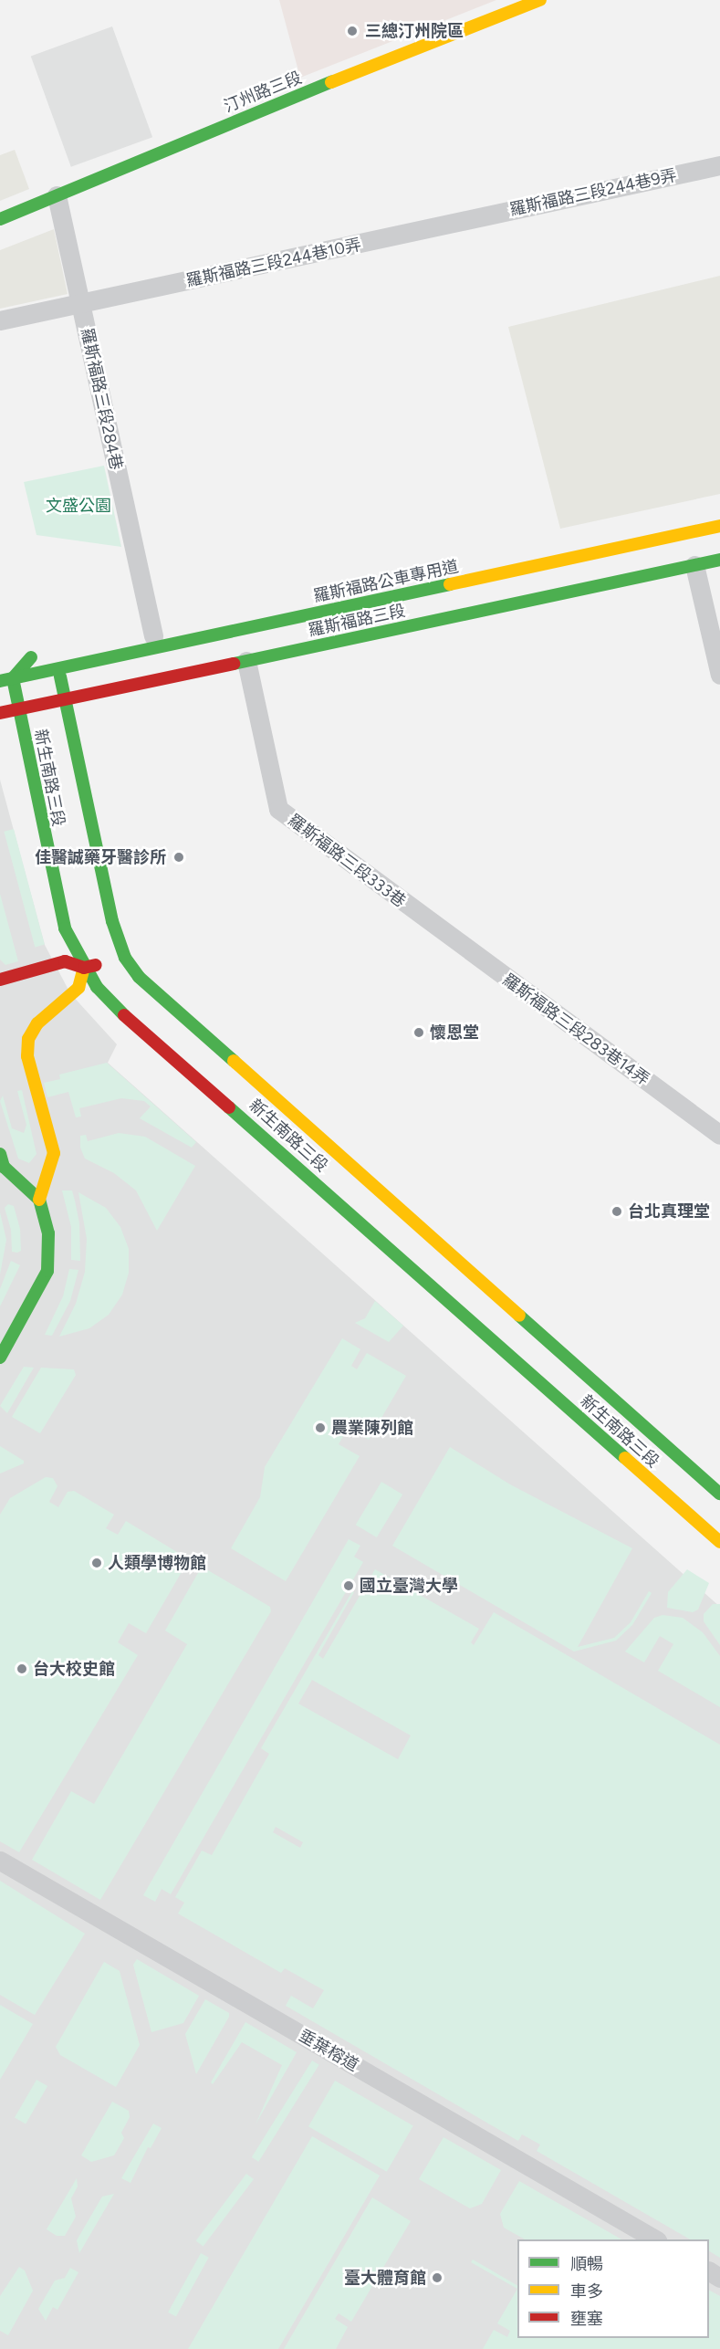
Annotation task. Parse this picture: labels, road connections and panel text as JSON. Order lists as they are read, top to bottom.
{
  "streets": {
    "main road": [
      "汀州路三段",
      "羅斯福路公車專用道",
      "羅斯福路三段",
      "新生南路三段"
    ],
    "street": [
      "羅斯福路三段244巷9弄",
      "羅斯福路三段244巷10弄",
      "羅斯福路三段284巷",
      "羅斯福路三段333巷",
      "羅斯福路三段283巷14弄",
      "垂葉榕道"
    ]
  },
  "crossings": [
    ["汀州路三段", "羅斯福路三段284巷"],
    ["羅斯福路三段244巷9弄", "羅斯福路三段244巷10弄"],
    ["羅斯福路三段244巷10弄", "羅斯福路三段284巷"],
    ["羅斯福路三段284巷", "羅斯福路三段"],
    ["羅斯福路公車專用道", "新生南路三段"],
    ["羅斯福路三段", "新生南路三段"],
    ["羅斯福路三段", "羅斯福路三段333巷"],
    ["羅斯福路三段333巷", "羅斯福路三段283巷14弄"]
  ],
  "parks": ["文盛公園"],
  "places": [
    "三總汀州院區",
    "佳醫誠藥牙醫診所",
    "懷恩堂",
    "台北真理堂",
    "農業陳列館",
    "人類學博物館",
    "國立臺灣大學",
    "台大校史館",
    "臺大體育館"
  ],
  "legend": ["順暢", "車多", "壅塞"]
}
